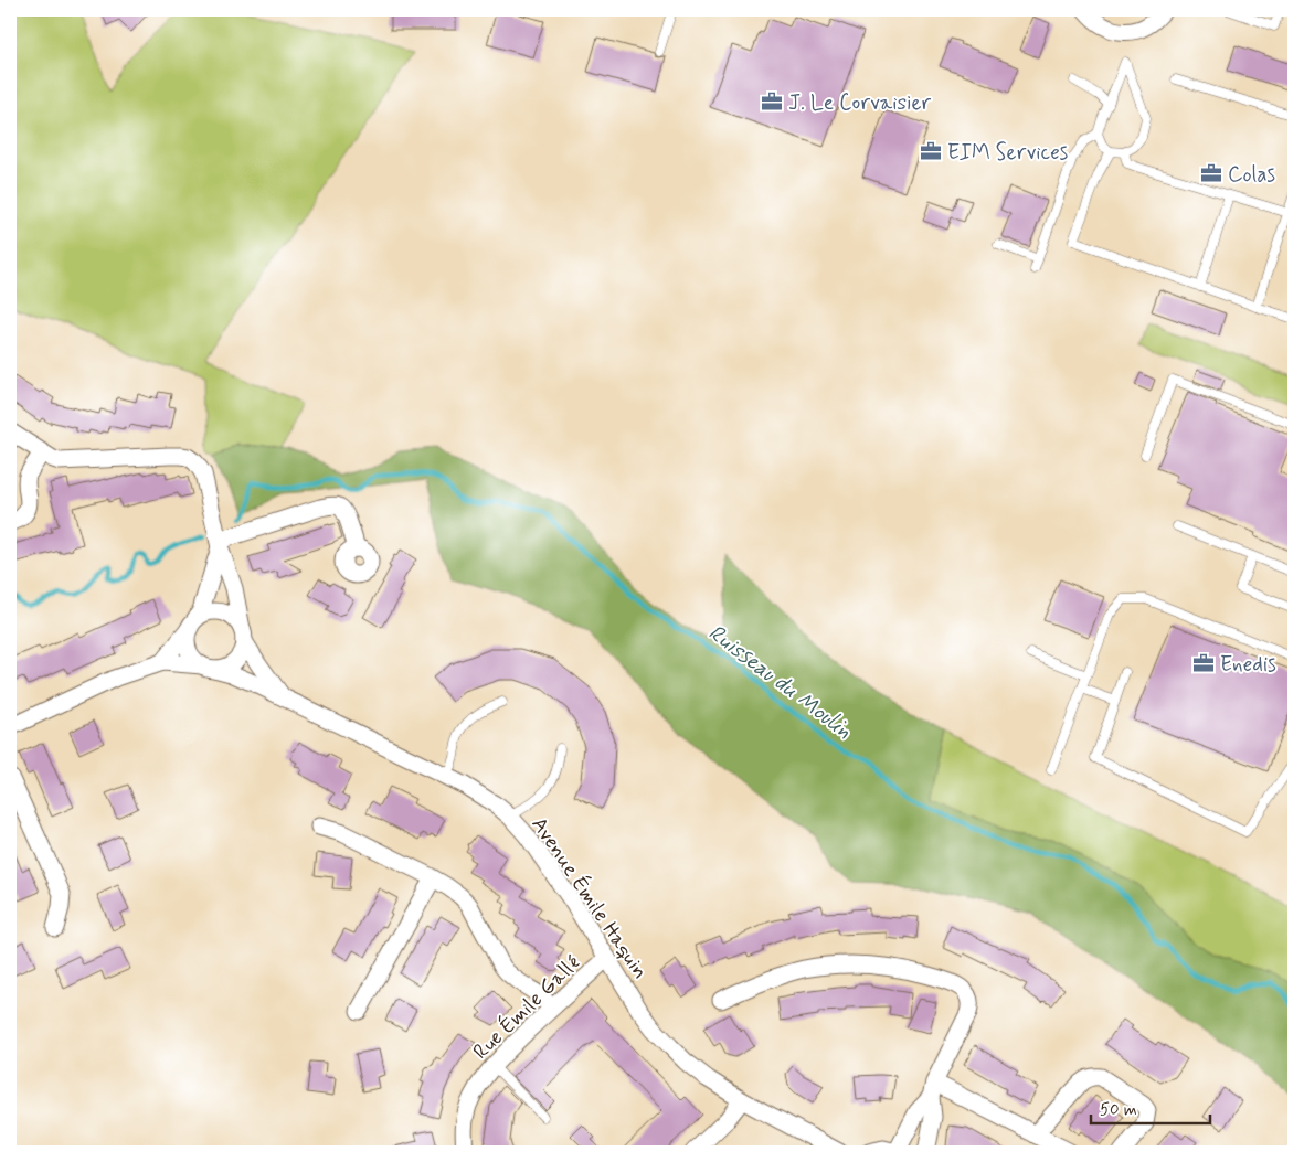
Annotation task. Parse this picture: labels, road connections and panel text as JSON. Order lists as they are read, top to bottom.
{
  "streets": {
    "street": ["Avenue Émile Haquin", "Rue Émile Gallé"]
  },
  "crossings": [
    ["Avenue Émile Haquin", "Rue Émile Gallé"]
  ],
  "water": ["Ruisseau du Moulin"],
  "places": {
    "office": [
      "J. Le Corvaisier",
      "EIM Services",
      "Colas",
      "Enedis"
    ]
  },
  "scale_bar": "50 m"
}
